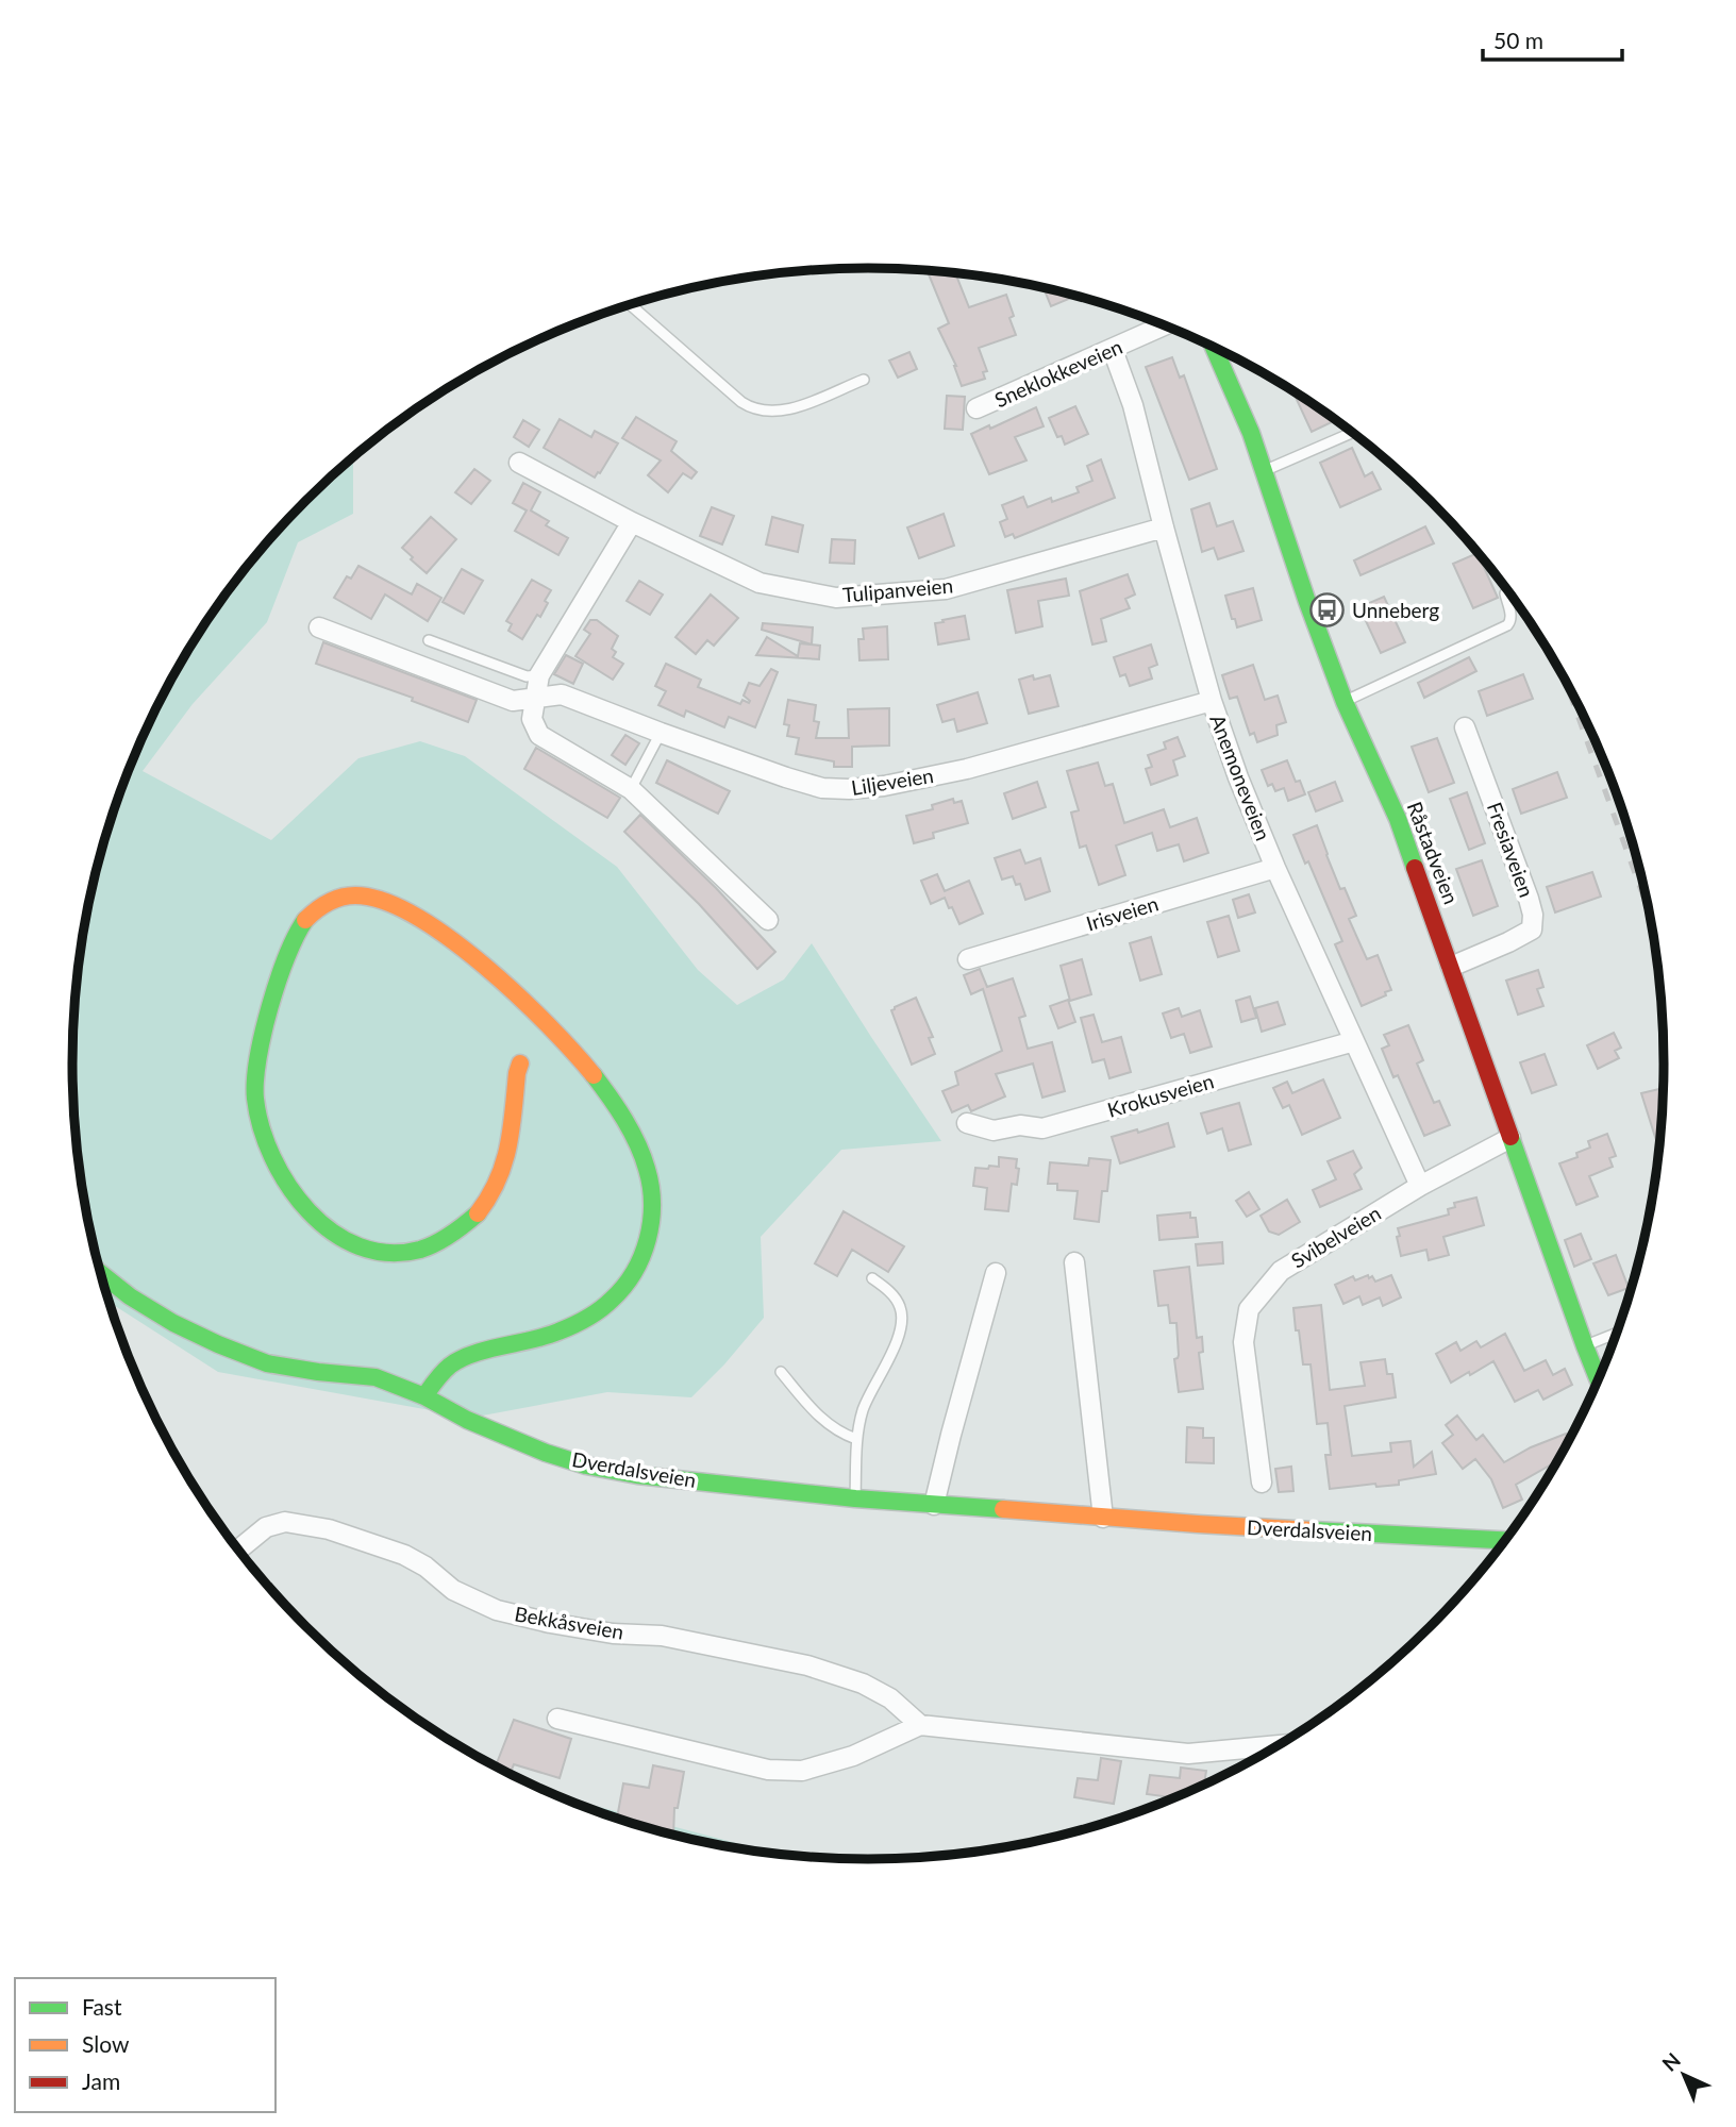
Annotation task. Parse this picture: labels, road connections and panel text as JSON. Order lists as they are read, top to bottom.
{
  "streets": {
    "street": [
      "Sneklokkeveien",
      "Tulipanveien",
      "Anemoneveien",
      "Liljeveien",
      "Fresiaveien",
      "Råstadveien",
      "Irisveien",
      "Krokusveien",
      "Svibelveien",
      "Dverdalsveien",
      "Bekkåsveien"
    ]
  },
  "crossings": [
    ["Sneklokkeveien", "Anemoneveien"],
    ["Tulipanveien", "Anemoneveien"],
    ["Anemoneveien", "Liljeveien"],
    ["Anemoneveien", "Irisveien"],
    ["Anemoneveien", "Krokusveien"],
    ["Anemoneveien", "Svibelveien"],
    ["Fresiaveien", "Råstadveien"],
    ["Råstadveien", "Svibelveien"]
  ],
  "places": {
    "bus stop": ["Unneberg"]
  },
  "legend": ["Fast", "Slow", "Jam"],
  "scale_bar": "50 m",
  "north": "top left"
}
